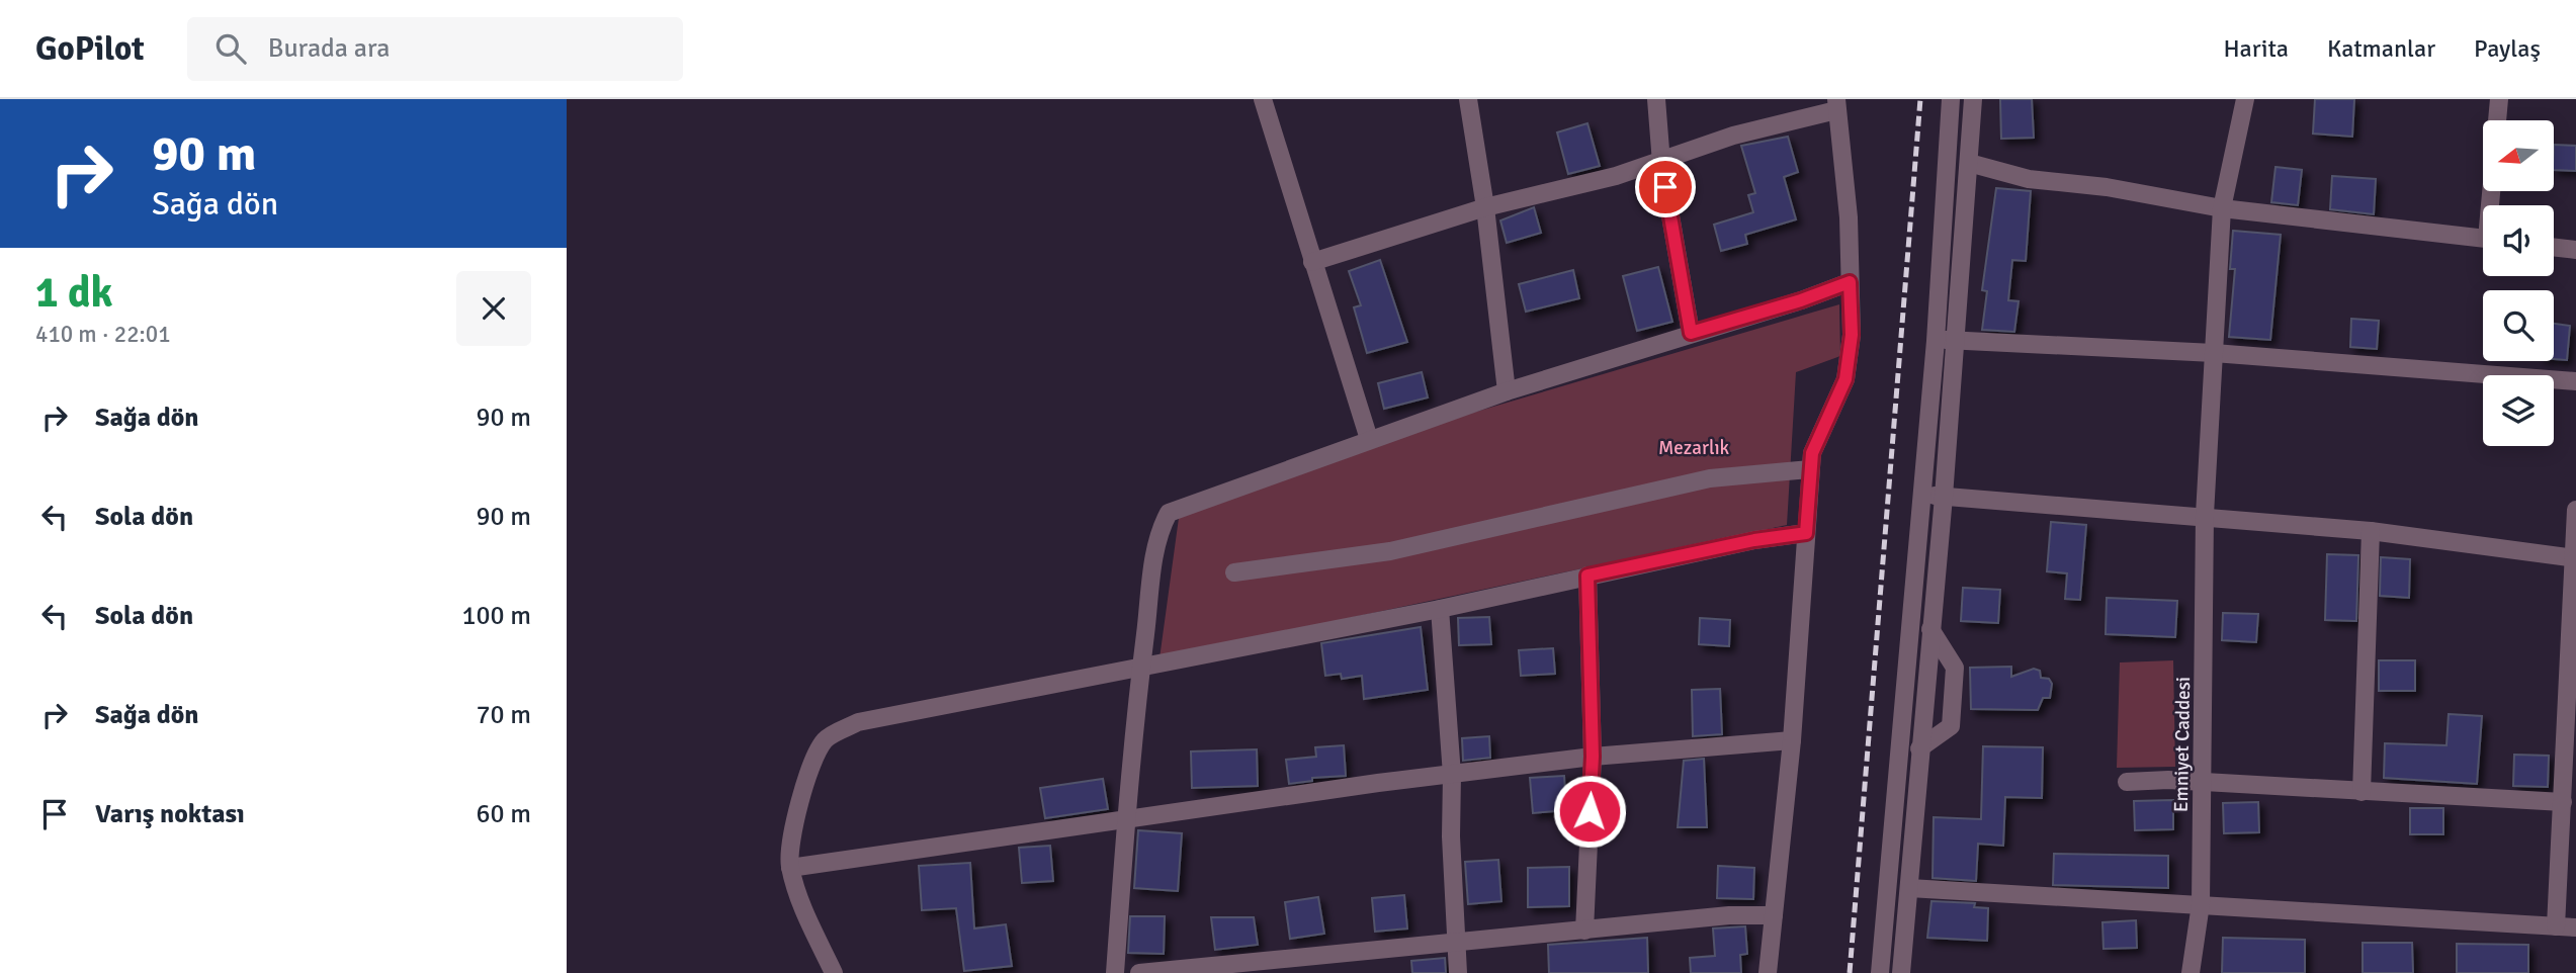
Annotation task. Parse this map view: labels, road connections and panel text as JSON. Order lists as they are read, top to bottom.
{
  "streets": {
    "street": ["Emniyet Caddesi"]
  },
  "parks": ["Mezarlık"],
  "north": "left",
  "page": {
    "header": "GoPilot",
    "search": "Burada ara",
    "nav": ["Harita", "Katmanlar", "Paylaş"],
    "turn": ["90 m", "Sağa dön"],
    "heading": ["1 dk", "410 m · 22:01"],
    "list": [
      {
        "name": "Sağa dön",
        "value": "90 m"
      },
      {
        "name": "Sola dön",
        "value": "90 m"
      },
      {
        "name": "Sola dön",
        "value": "100 m"
      },
      {
        "name": "Sağa dön",
        "value": "70 m"
      },
      {
        "name": "Varış noktası",
        "value": "60 m"
      }
    ]
  }
}
